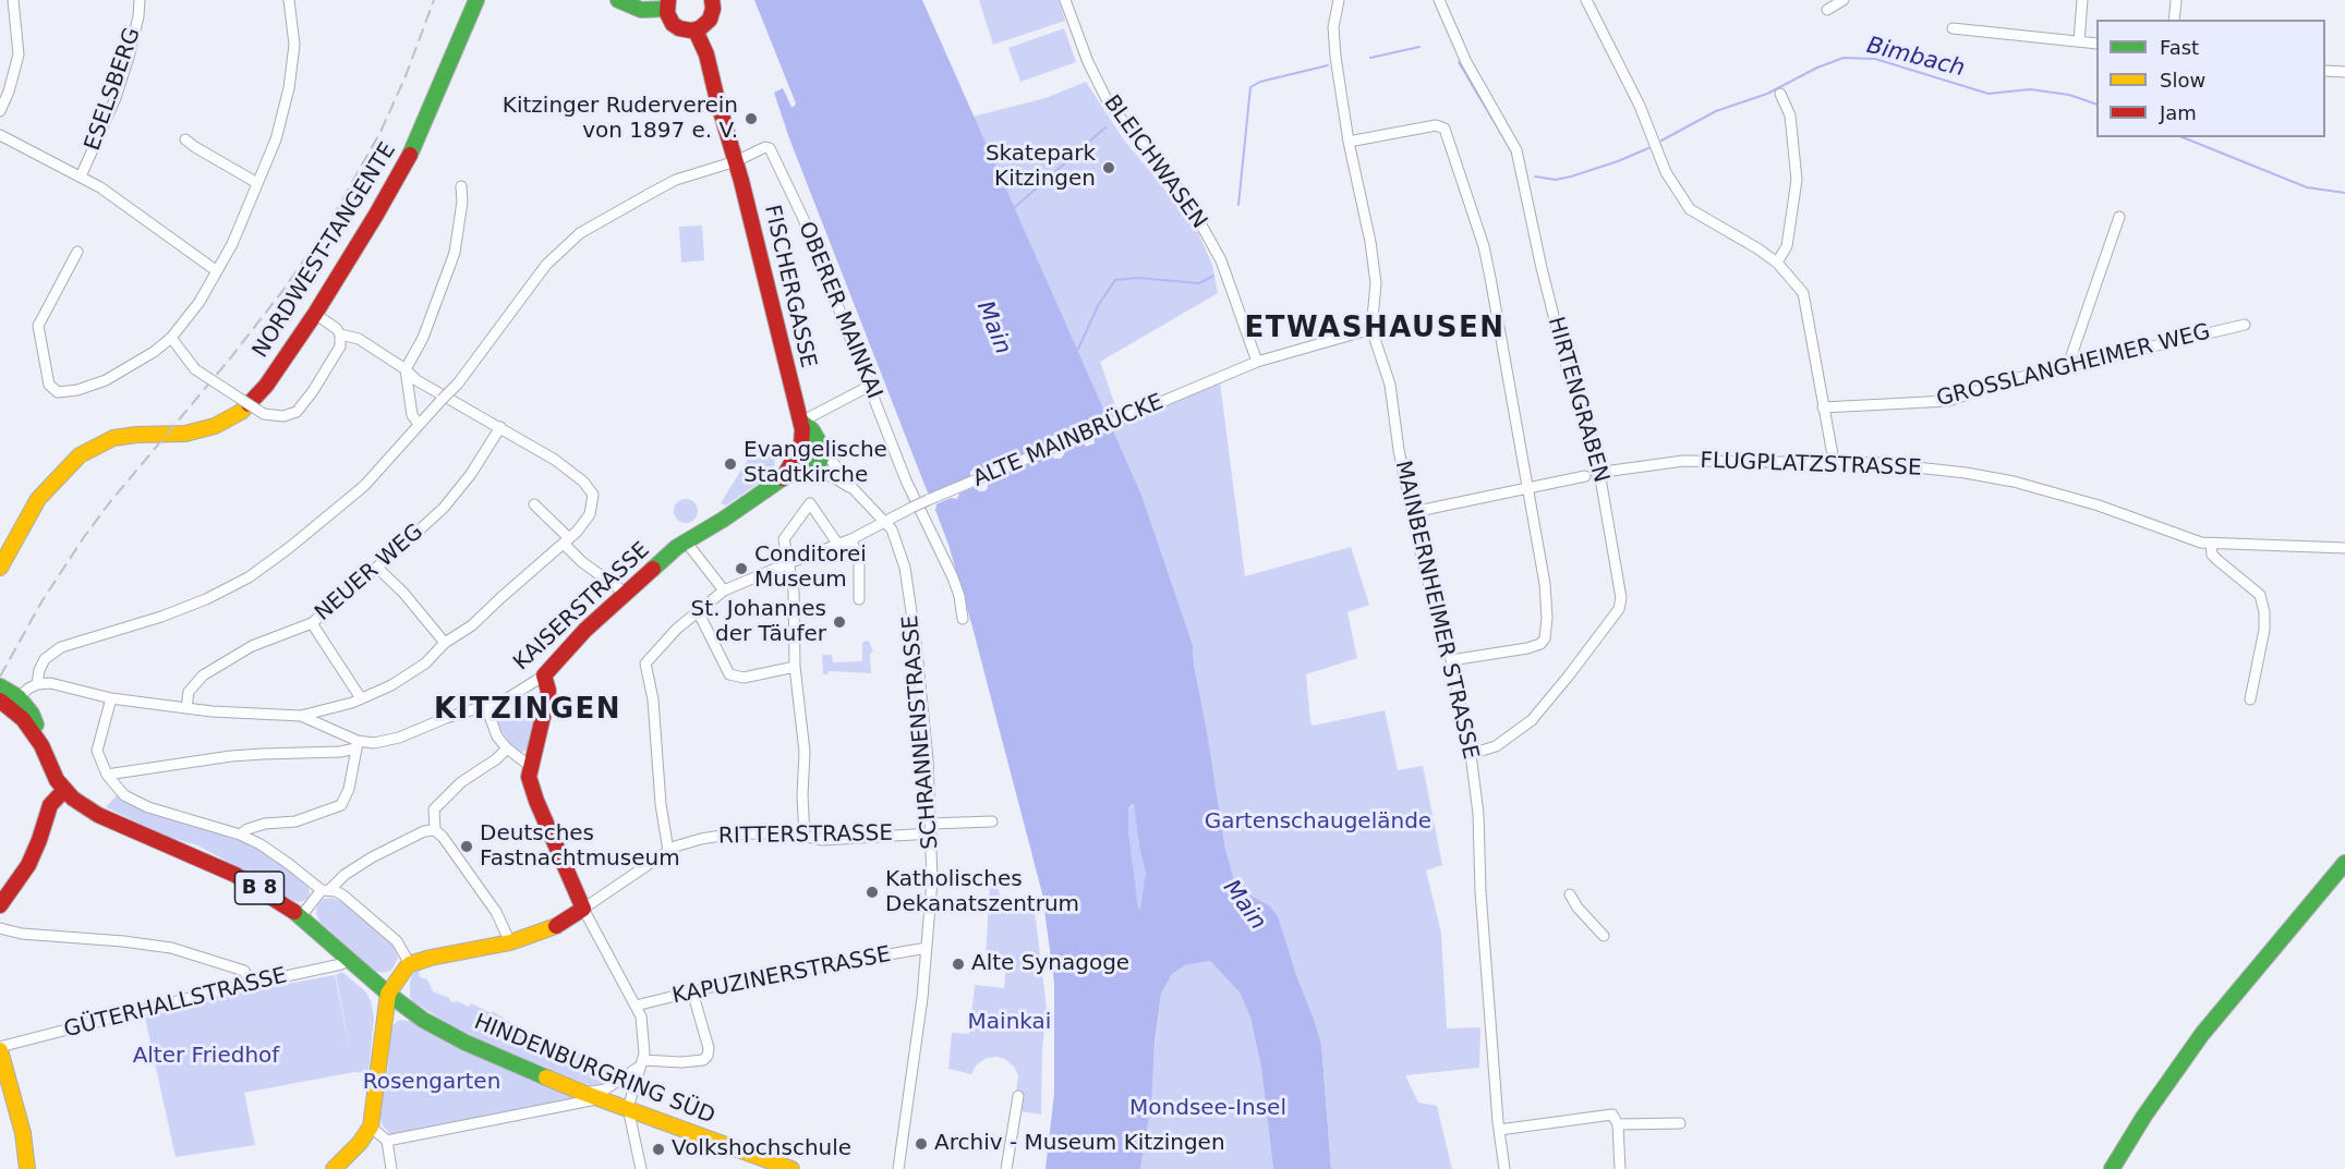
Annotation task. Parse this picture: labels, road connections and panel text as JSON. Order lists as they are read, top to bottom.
{
  "streets": {
    "main road": [
      "NORDWEST-TANGENTE",
      "FISCHERGASSE",
      "KAISERSTRASSE",
      "B 8",
      "HINDENBURGRING SÜD"
    ],
    "street": [
      "ESELSBERG",
      "BLEICHWASEN",
      "OBERER MAINKAI",
      "GROSSLANGHEIMER WEG",
      "HIRTENGRABEN",
      "ALTE MAINBRÜCKE",
      "FLUGPLATZSTRASSE",
      "NEUER WEG",
      "MAINBERNHEIMER STRASSE",
      "SCHRANNENSTRASSE",
      "RITTERSTRASSE",
      "KAPUZINERSTRASSE",
      "GÜTERHALLSTRASSE"
    ]
  },
  "crossings": [
    ["BLEICHWASEN", "ALTE MAINBRÜCKE"],
    ["FISCHERGASSE", "OBERER MAINKAI"],
    ["OBERER MAINKAI", "ALTE MAINBRÜCKE"],
    ["HIRTENGRABEN", "FLUGPLATZSTRASSE"],
    ["HIRTENGRABEN", "MAINBERNHEIMER STRASSE"],
    ["ALTE MAINBRÜCKE", "MAINBERNHEIMER STRASSE"],
    ["ALTE MAINBRÜCKE", "SCHRANNENSTRASSE"],
    ["ALTE MAINBRÜCKE", "RITTERSTRASSE"],
    ["SCHRANNENSTRASSE", "RITTERSTRASSE"],
    ["SCHRANNENSTRASSE", "KAPUZINERSTRASSE"],
    ["B 8", "GÜTERHALLSTRASSE"],
    ["B 8", "HINDENBURGRING SÜD"]
  ],
  "districts": ["ETWASHAUSEN", "KITZINGEN"],
  "water": ["Bimbach", "Main"],
  "parks": [
    "Gartenschaugelände",
    "Mainkai",
    "Alter Friedhof",
    "Rosengarten",
    "Mondsee-Insel"
  ],
  "places": [
    "Kitzinger Ruderverein von 1897 e. V.",
    "Skatepark Kitzingen",
    "Evangelische Stadtkirche",
    "Conditorei Museum",
    "St. Johannes der Täufer",
    "Deutsches Fastnachtmuseum",
    "Katholisches Dekanatszentrum",
    "Alte Synagoge",
    "Archiv - Museum Kitzingen",
    "Volkshochschule"
  ],
  "legend": ["Fast", "Slow", "Jam"]
}
